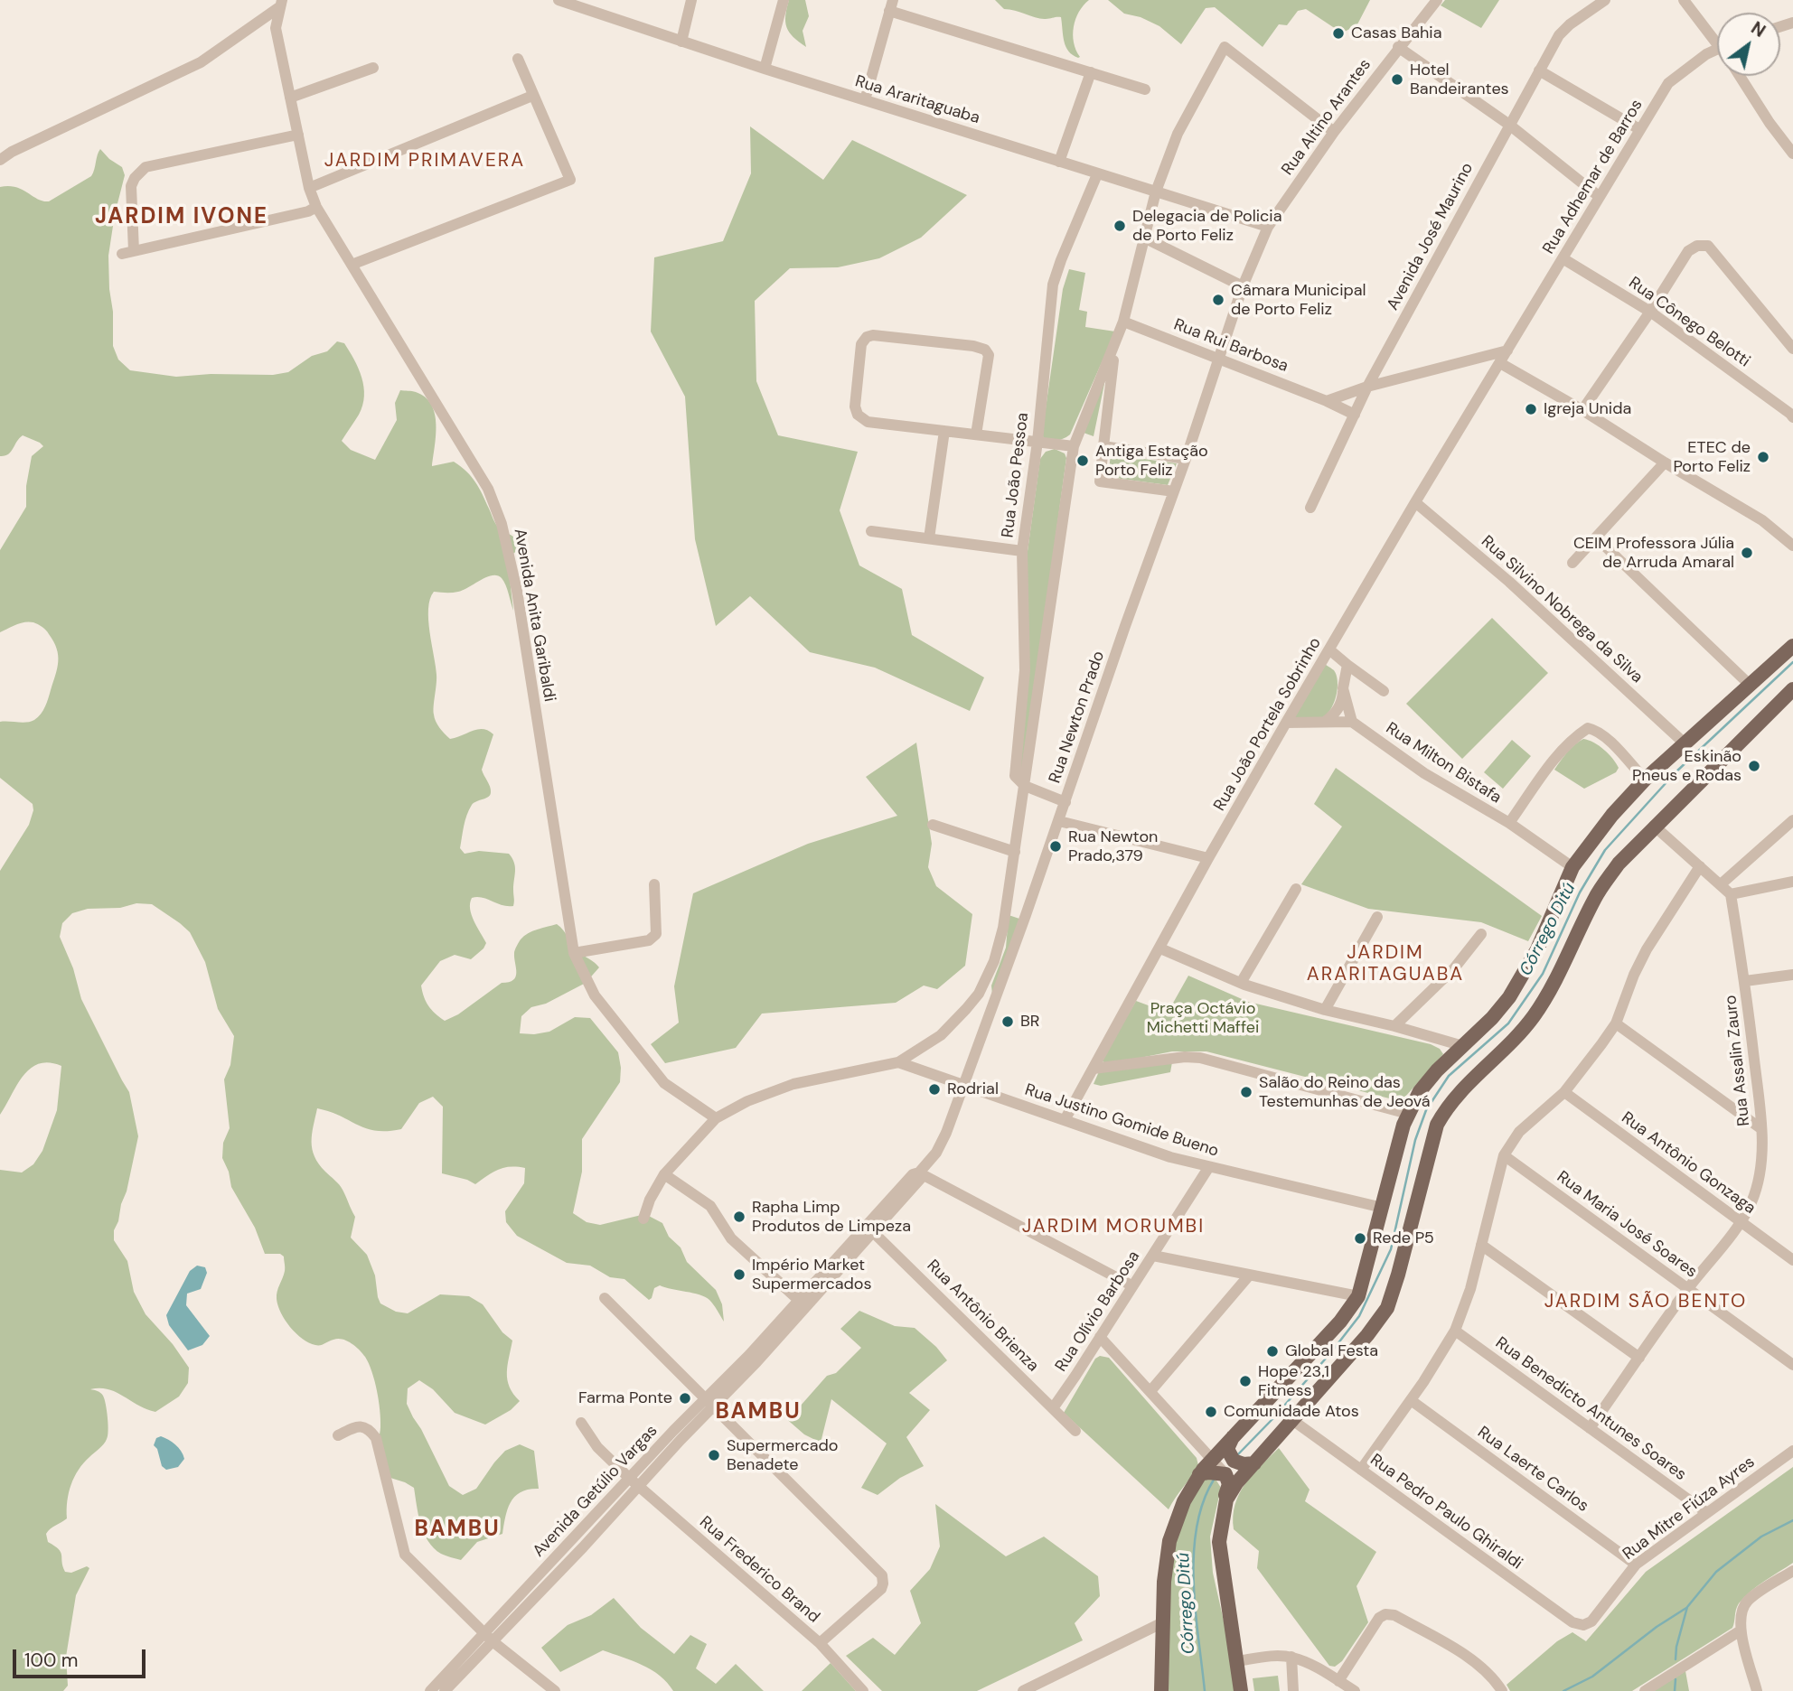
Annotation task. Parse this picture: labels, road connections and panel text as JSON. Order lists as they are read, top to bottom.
{
  "streets": {
    "street": [
      "Rua Araritaguaba",
      "Rua Altino Arantes",
      "Rua Adhemar de Barros",
      "Avenida José Maurino",
      "Rua Cônego Belotti",
      "Rua Rui Barbosa",
      "Rua João Pessoa",
      "Rua Silvino Nobrega da Silva",
      "Avenida Anita Garibaldi",
      "Rua Newton Prado",
      "Rua João Portela Sobrinho",
      "Rua Milton Bistafa",
      "Rua Assalin Zauro",
      "Rua Justino Gomide Bueno",
      "Rua Antônio Gonzaga",
      "Rua Maria José Soares",
      "Rua Olívio Barbosa",
      "Rua Antônio Brienza",
      "Rua Benedicto Antunes Soares",
      "Rua Laerte Carlos",
      "Avenida Getúlio Vargas",
      "Rua Mitre Fiúza Ayres",
      "Rua Pedro Paulo Ghiraldi",
      "Rua Frederico Brand"
    ]
  },
  "crossings": [
    ["Rua Araritaguaba", "Rua Altino Arantes"],
    ["Rua Araritaguaba", "Rua João Pessoa"],
    ["Rua Altino Arantes", "Rua Newton Prado"],
    ["Rua Adhemar de Barros", "Rua Cônego Belotti"],
    ["Rua Adhemar de Barros", "Rua João Portela Sobrinho"],
    ["Avenida José Maurino", "Rua Rui Barbosa"],
    ["Rua Rui Barbosa", "Rua Newton Prado"],
    ["Rua Silvino Nobrega da Silva", "Rua João Portela Sobrinho"],
    ["Rua Newton Prado", "Rua Justino Gomide Bueno"],
    ["Rua Newton Prado", "Avenida Getúlio Vargas"],
    ["Rua João Portela Sobrinho", "Rua Justino Gomide Bueno"],
    ["Rua Assalin Zauro", "Rua Antônio Gonzaga"],
    ["Rua Assalin Zauro", "Rua Maria José Soares"],
    ["Rua Assalin Zauro", "Rua Benedicto Antunes Soares"],
    ["Rua Justino Gomide Bueno", "Rua Olívio Barbosa"],
    ["Rua Justino Gomide Bueno", "Avenida Getúlio Vargas"],
    ["Rua Olívio Barbosa", "Rua Antônio Brienza"],
    ["Rua Antônio Brienza", "Avenida Getúlio Vargas"],
    ["Rua Benedicto Antunes Soares", "Rua Mitre Fiúza Ayres"],
    ["Rua Laerte Carlos", "Rua Mitre Fiúza Ayres"],
    ["Avenida Getúlio Vargas", "Rua Frederico Brand"],
    ["Rua Mitre Fiúza Ayres", "Rua Pedro Paulo Ghiraldi"]
  ],
  "districts": [
    "JARDIM PRIMAVERA",
    "JARDIM IVONE",
    "JARDIM ARARITAGUABA",
    "JARDIM MORUMBI",
    "JARDIM SÃO BENTO",
    "BAMBU",
    "BAMBU"
  ],
  "water": ["Córrego Ditú"],
  "parks": ["Praça Octávio Michetti Maffei"],
  "places": [
    "Casas Bahia",
    "Hotel Bandeirantes",
    "Delegacia de Policia de Porto Feliz",
    "Câmara Municipal de Porto Feliz",
    "Igreja Unida",
    "ETEC de Porto Feliz",
    "Antiga Estação Porto Feliz",
    "CEIM Professora Júlia de Arruda Amaral",
    "Eskinão Pneus e Rodas",
    "Rua Newton Prado,379",
    "BR",
    "Rodrial",
    "Salão do Reino das Testemunhas de Jeová",
    "Rapha Limp Produtos de Limpeza",
    "Rede P5",
    "Império Market Supermercados",
    "Global Festa",
    "Hope 23.1 Fitness",
    "Farma Ponte",
    "Comunidade Atos",
    "Supermercado Benadete"
  ],
  "scale_bar": "100 m",
  "north": "top right"
}
